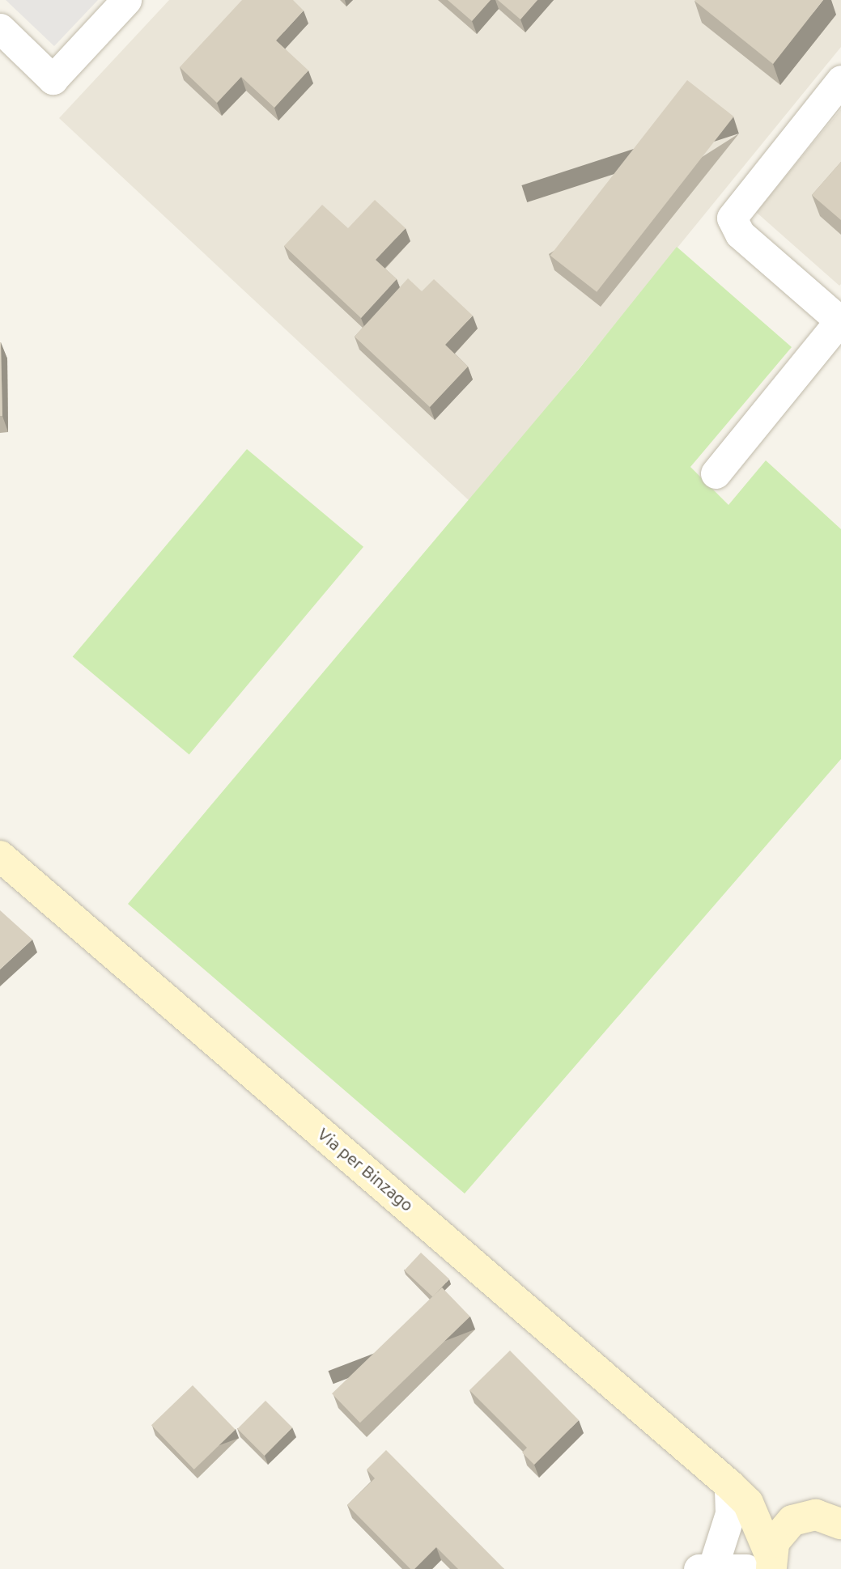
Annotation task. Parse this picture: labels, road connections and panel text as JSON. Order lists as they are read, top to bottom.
{
  "streets": {
    "main road": ["Via per Binzago"]
  }
}
